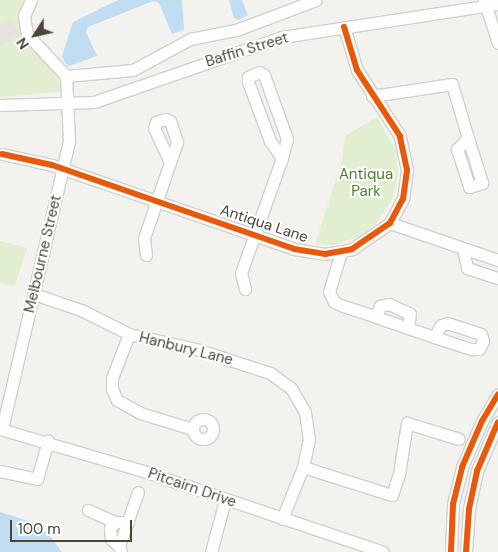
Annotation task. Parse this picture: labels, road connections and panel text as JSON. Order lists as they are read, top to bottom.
{
  "streets": {
    "street": [
      "Baffin Street",
      "Antiqua Lane",
      "Melbourne Street",
      "Hanbury Lane",
      "Pitcairn Drive"
    ]
  },
  "crossings": [
    ["Baffin Street", "Antiqua Lane"],
    ["Baffin Street", "Melbourne Street"],
    ["Antiqua Lane", "Melbourne Street"],
    ["Melbourne Street", "Hanbury Lane"],
    ["Melbourne Street", "Pitcairn Drive"],
    ["Hanbury Lane", "Pitcairn Drive"]
  ],
  "parks": ["Antiqua Park"],
  "scale_bar": "100 m",
  "north": "bottom left"
}
